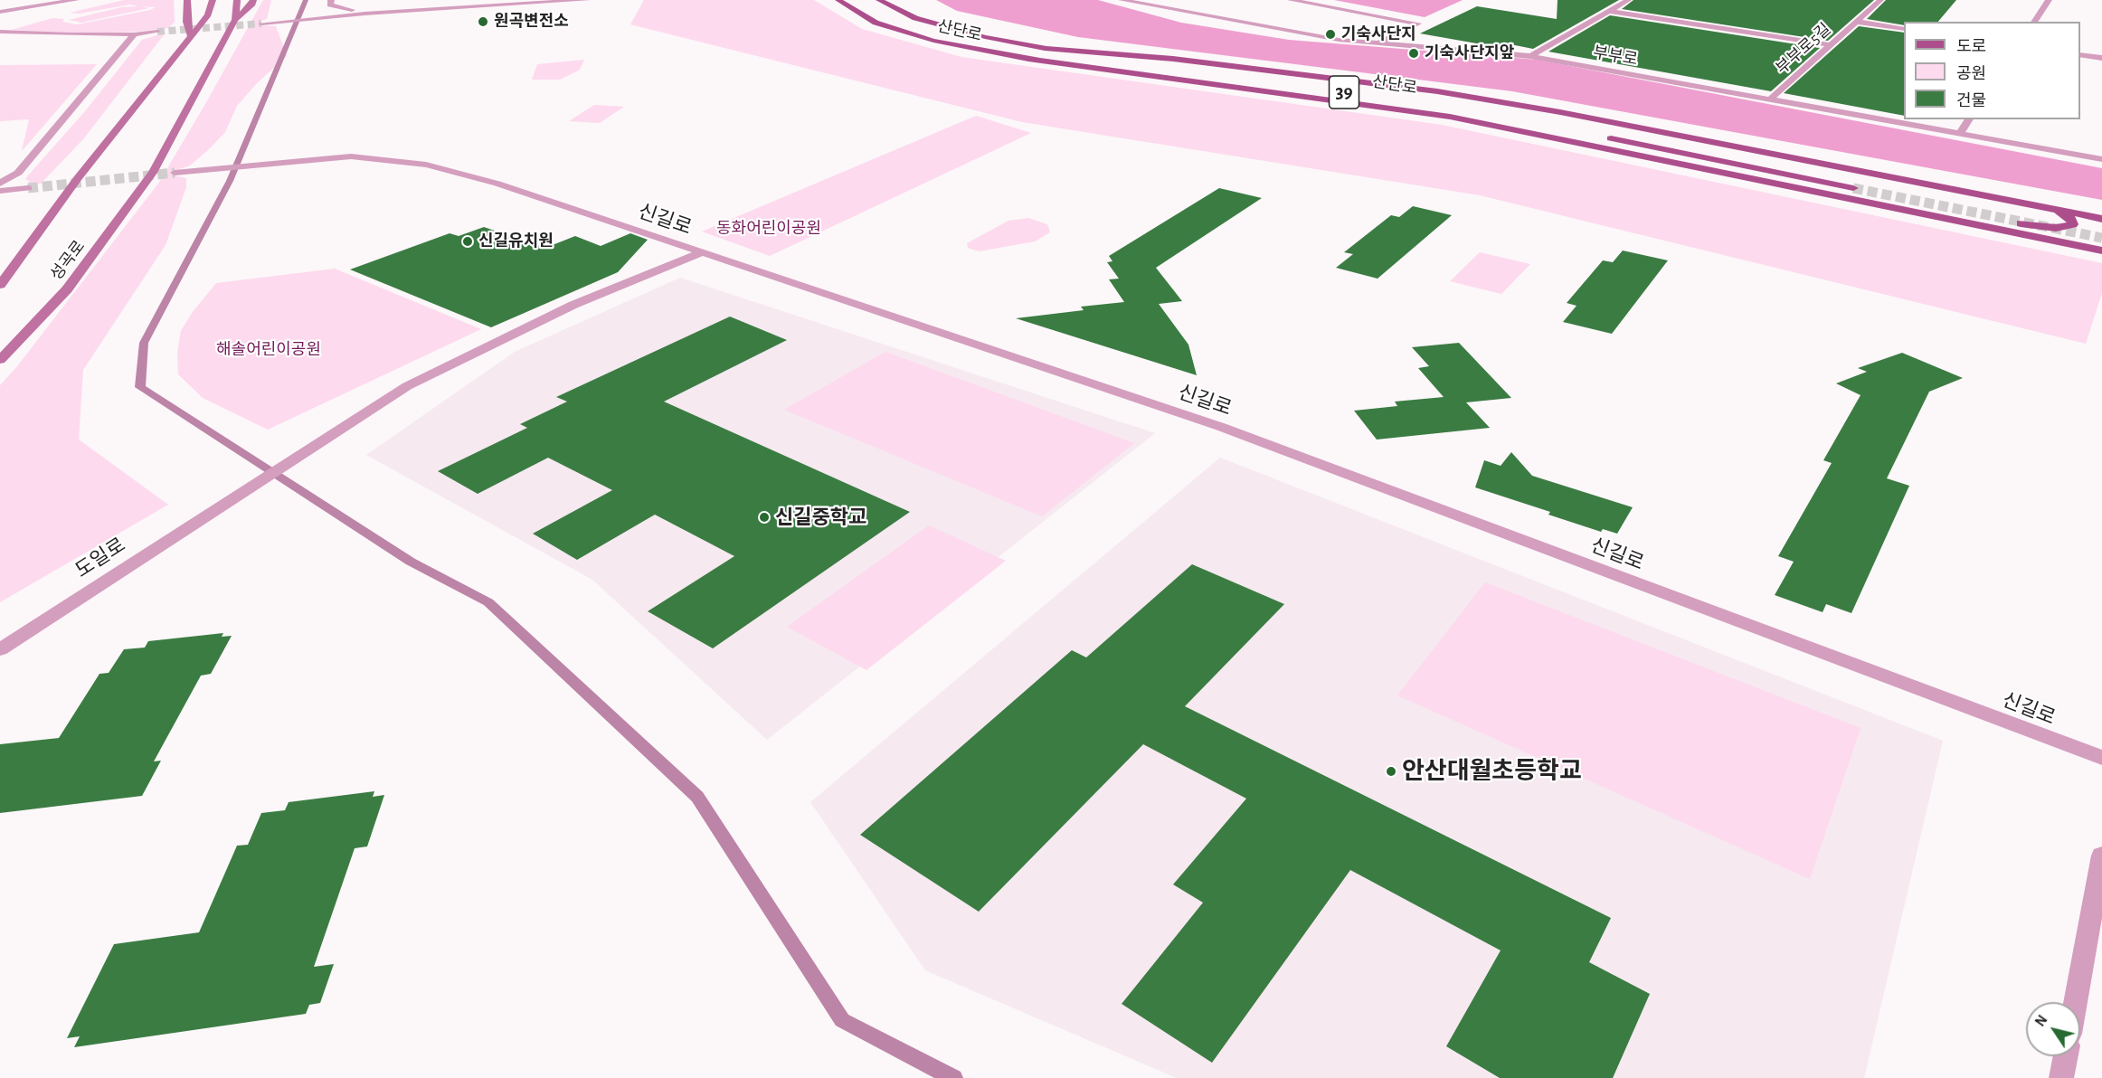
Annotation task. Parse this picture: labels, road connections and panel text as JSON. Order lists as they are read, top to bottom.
{
  "streets": {
    "main road": ["산단로", "39", "성곡로"],
    "street": [
      "부부로5길",
      "부부로",
      "신길로",
      "도일로"
    ]
  },
  "crossings": [
    ["부부로5길", "부부로"],
    ["신길로", "도일로"]
  ],
  "parks": ["동화어린이공원", "해솔어린이공원"],
  "places": [
    "원곡변전소",
    "기숙사단지",
    "기숙사단지앞",
    "신길유치원",
    "신길중학교",
    "안산대월초등학교"
  ],
  "legend": ["도로", "공원", "건물"],
  "north": "top left"
}
